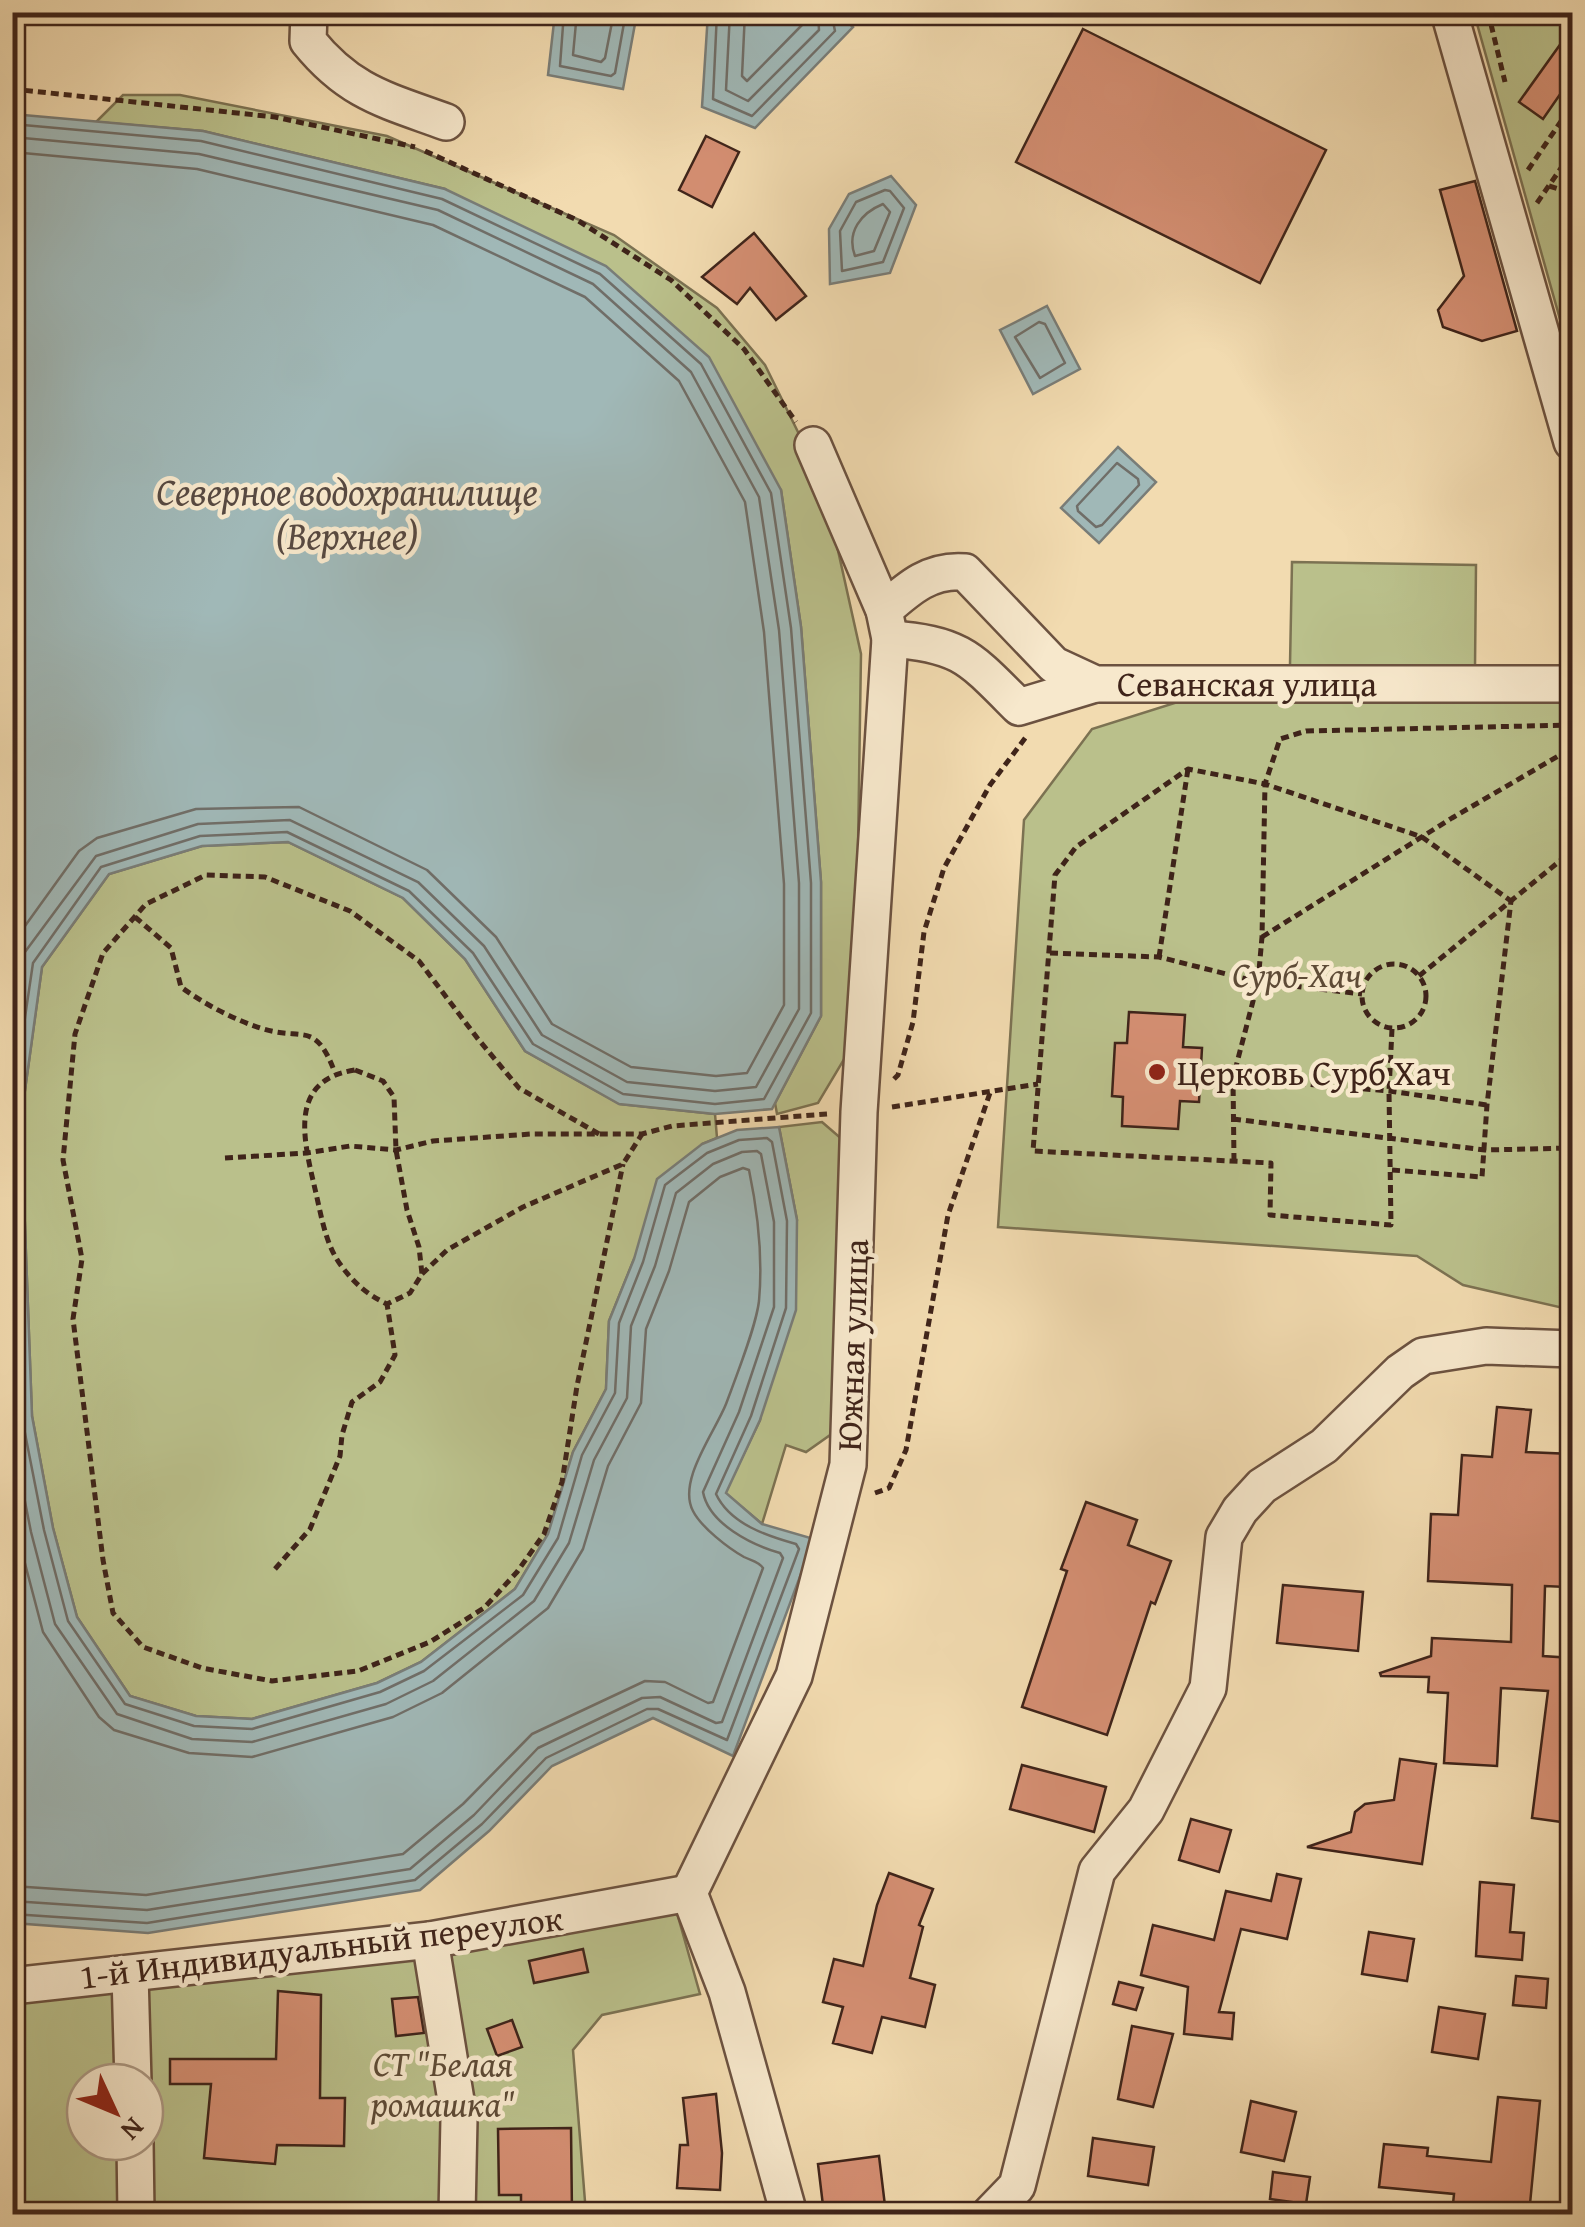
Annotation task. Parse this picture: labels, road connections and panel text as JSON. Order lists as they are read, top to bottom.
{
  "streets": {
    "street": ["Севанская улица", "Южная улица", "1-й Индивидуальный переулок"]
  },
  "crossings": [
    ["Севанская улица", "Южная улица"],
    ["Южная улица", "1-й Индивидуальный переулок"]
  ],
  "water": ["Северное водохранилище (Верхнее)"],
  "parks": ["Сурб-Хач", "СТ \"Белая ромашка\""],
  "places": ["Церковь Сурб Хач"],
  "north": "bottom right"
}
